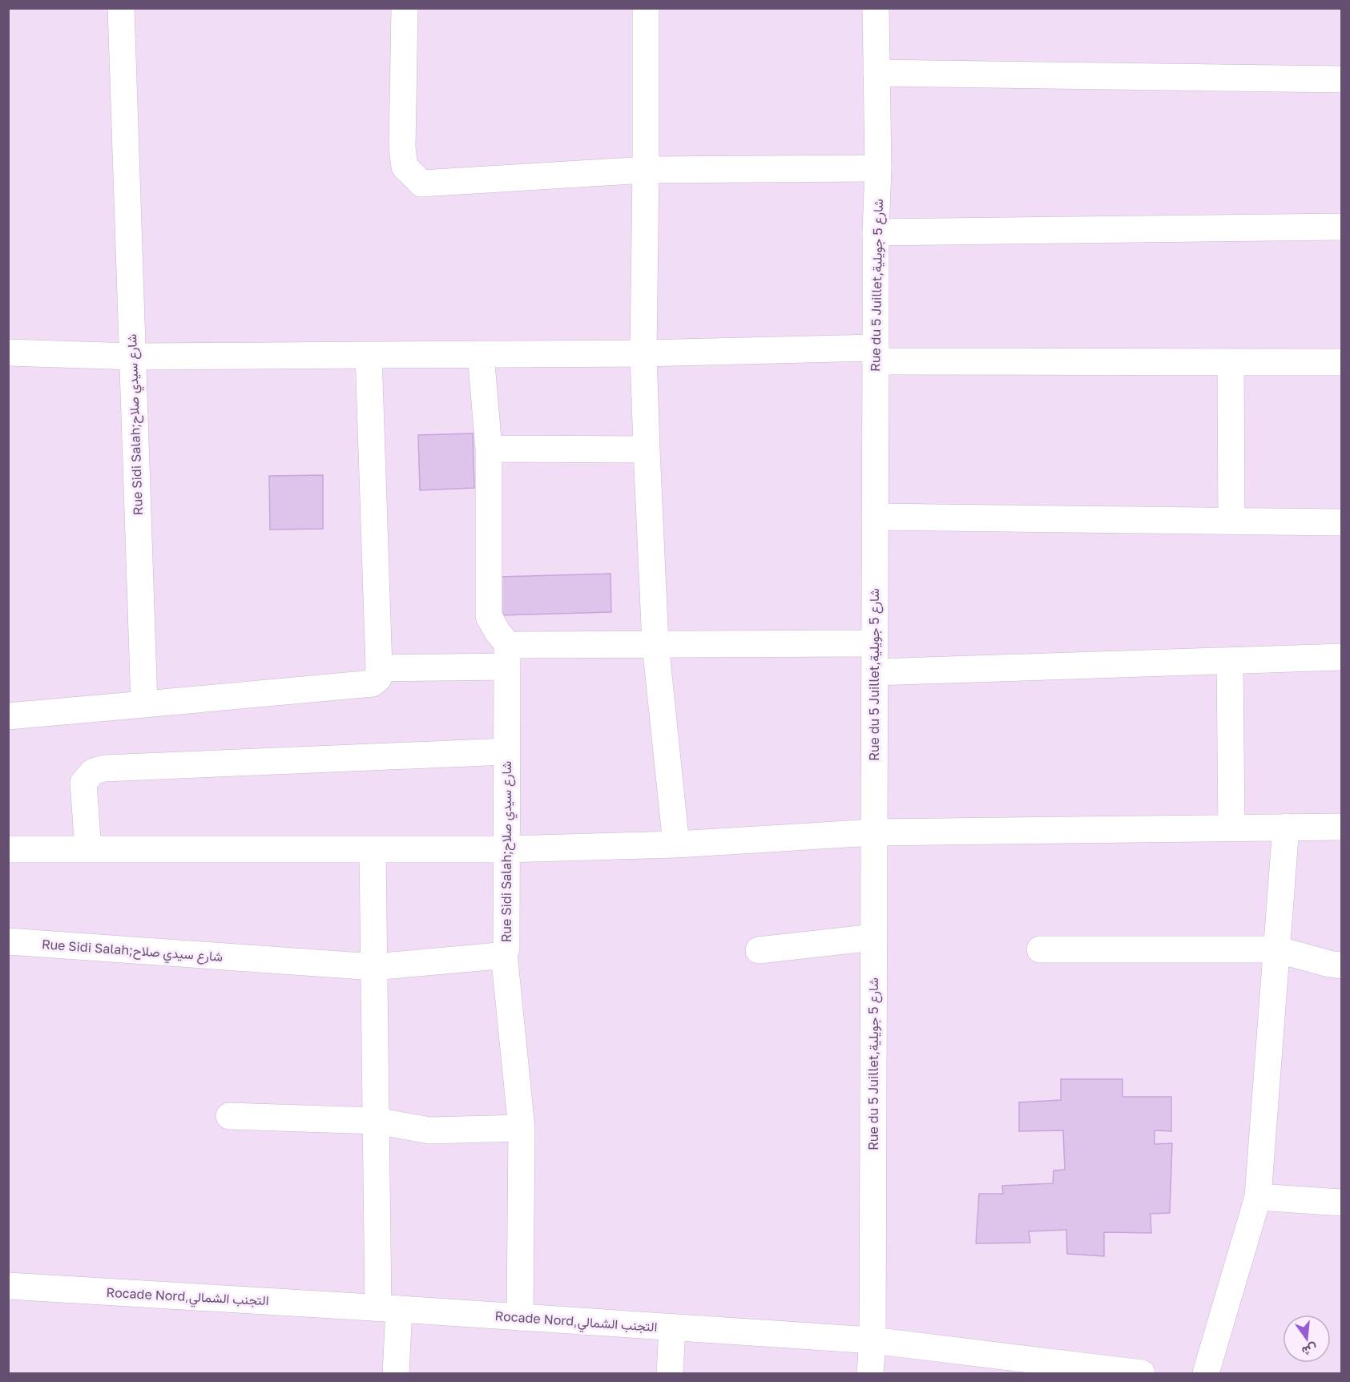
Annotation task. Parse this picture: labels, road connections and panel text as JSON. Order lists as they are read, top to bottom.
{
  "streets": {
    "street": ["Rue du 5 Juillet,شارع 5 جويلية", "Rue Sidi Salah;شارع سيدي صلاح", "Rocade Nord,التجنب الشمالي"]
  },
  "crossings": [
    ["Rue du 5 Juillet,شارع 5 جويلية", "Rocade Nord,التجنب الشمالي"]
  ],
  "north": "bottom"
}
